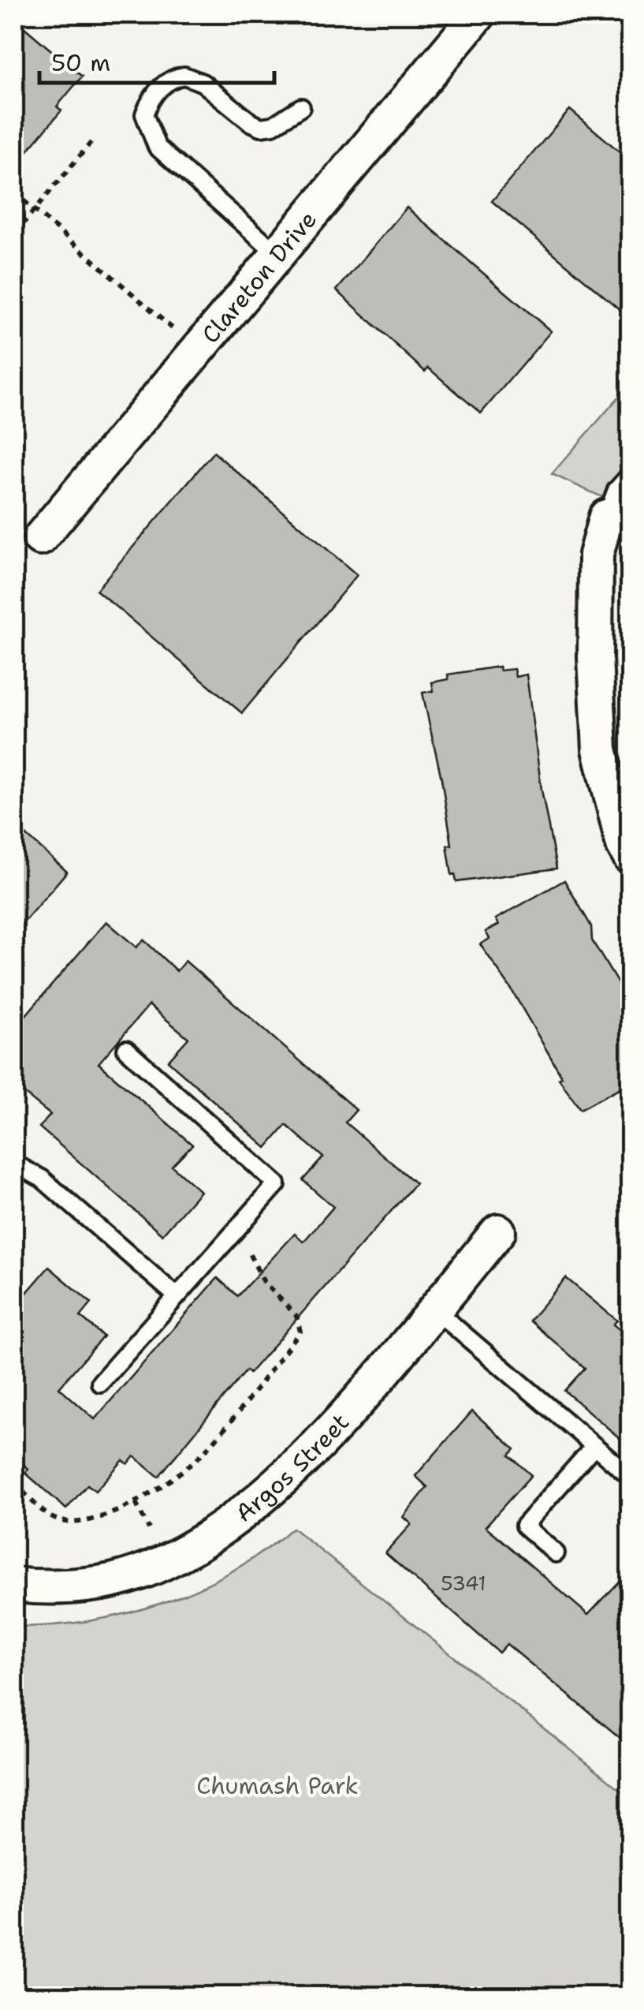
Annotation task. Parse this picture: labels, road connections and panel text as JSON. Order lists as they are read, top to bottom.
{
  "streets": {
    "street": ["Clareton Drive", "Argos Street"]
  },
  "parks": ["Chumash Park"],
  "house_numbers": ["5341"],
  "scale_bar": "50 m"
}
